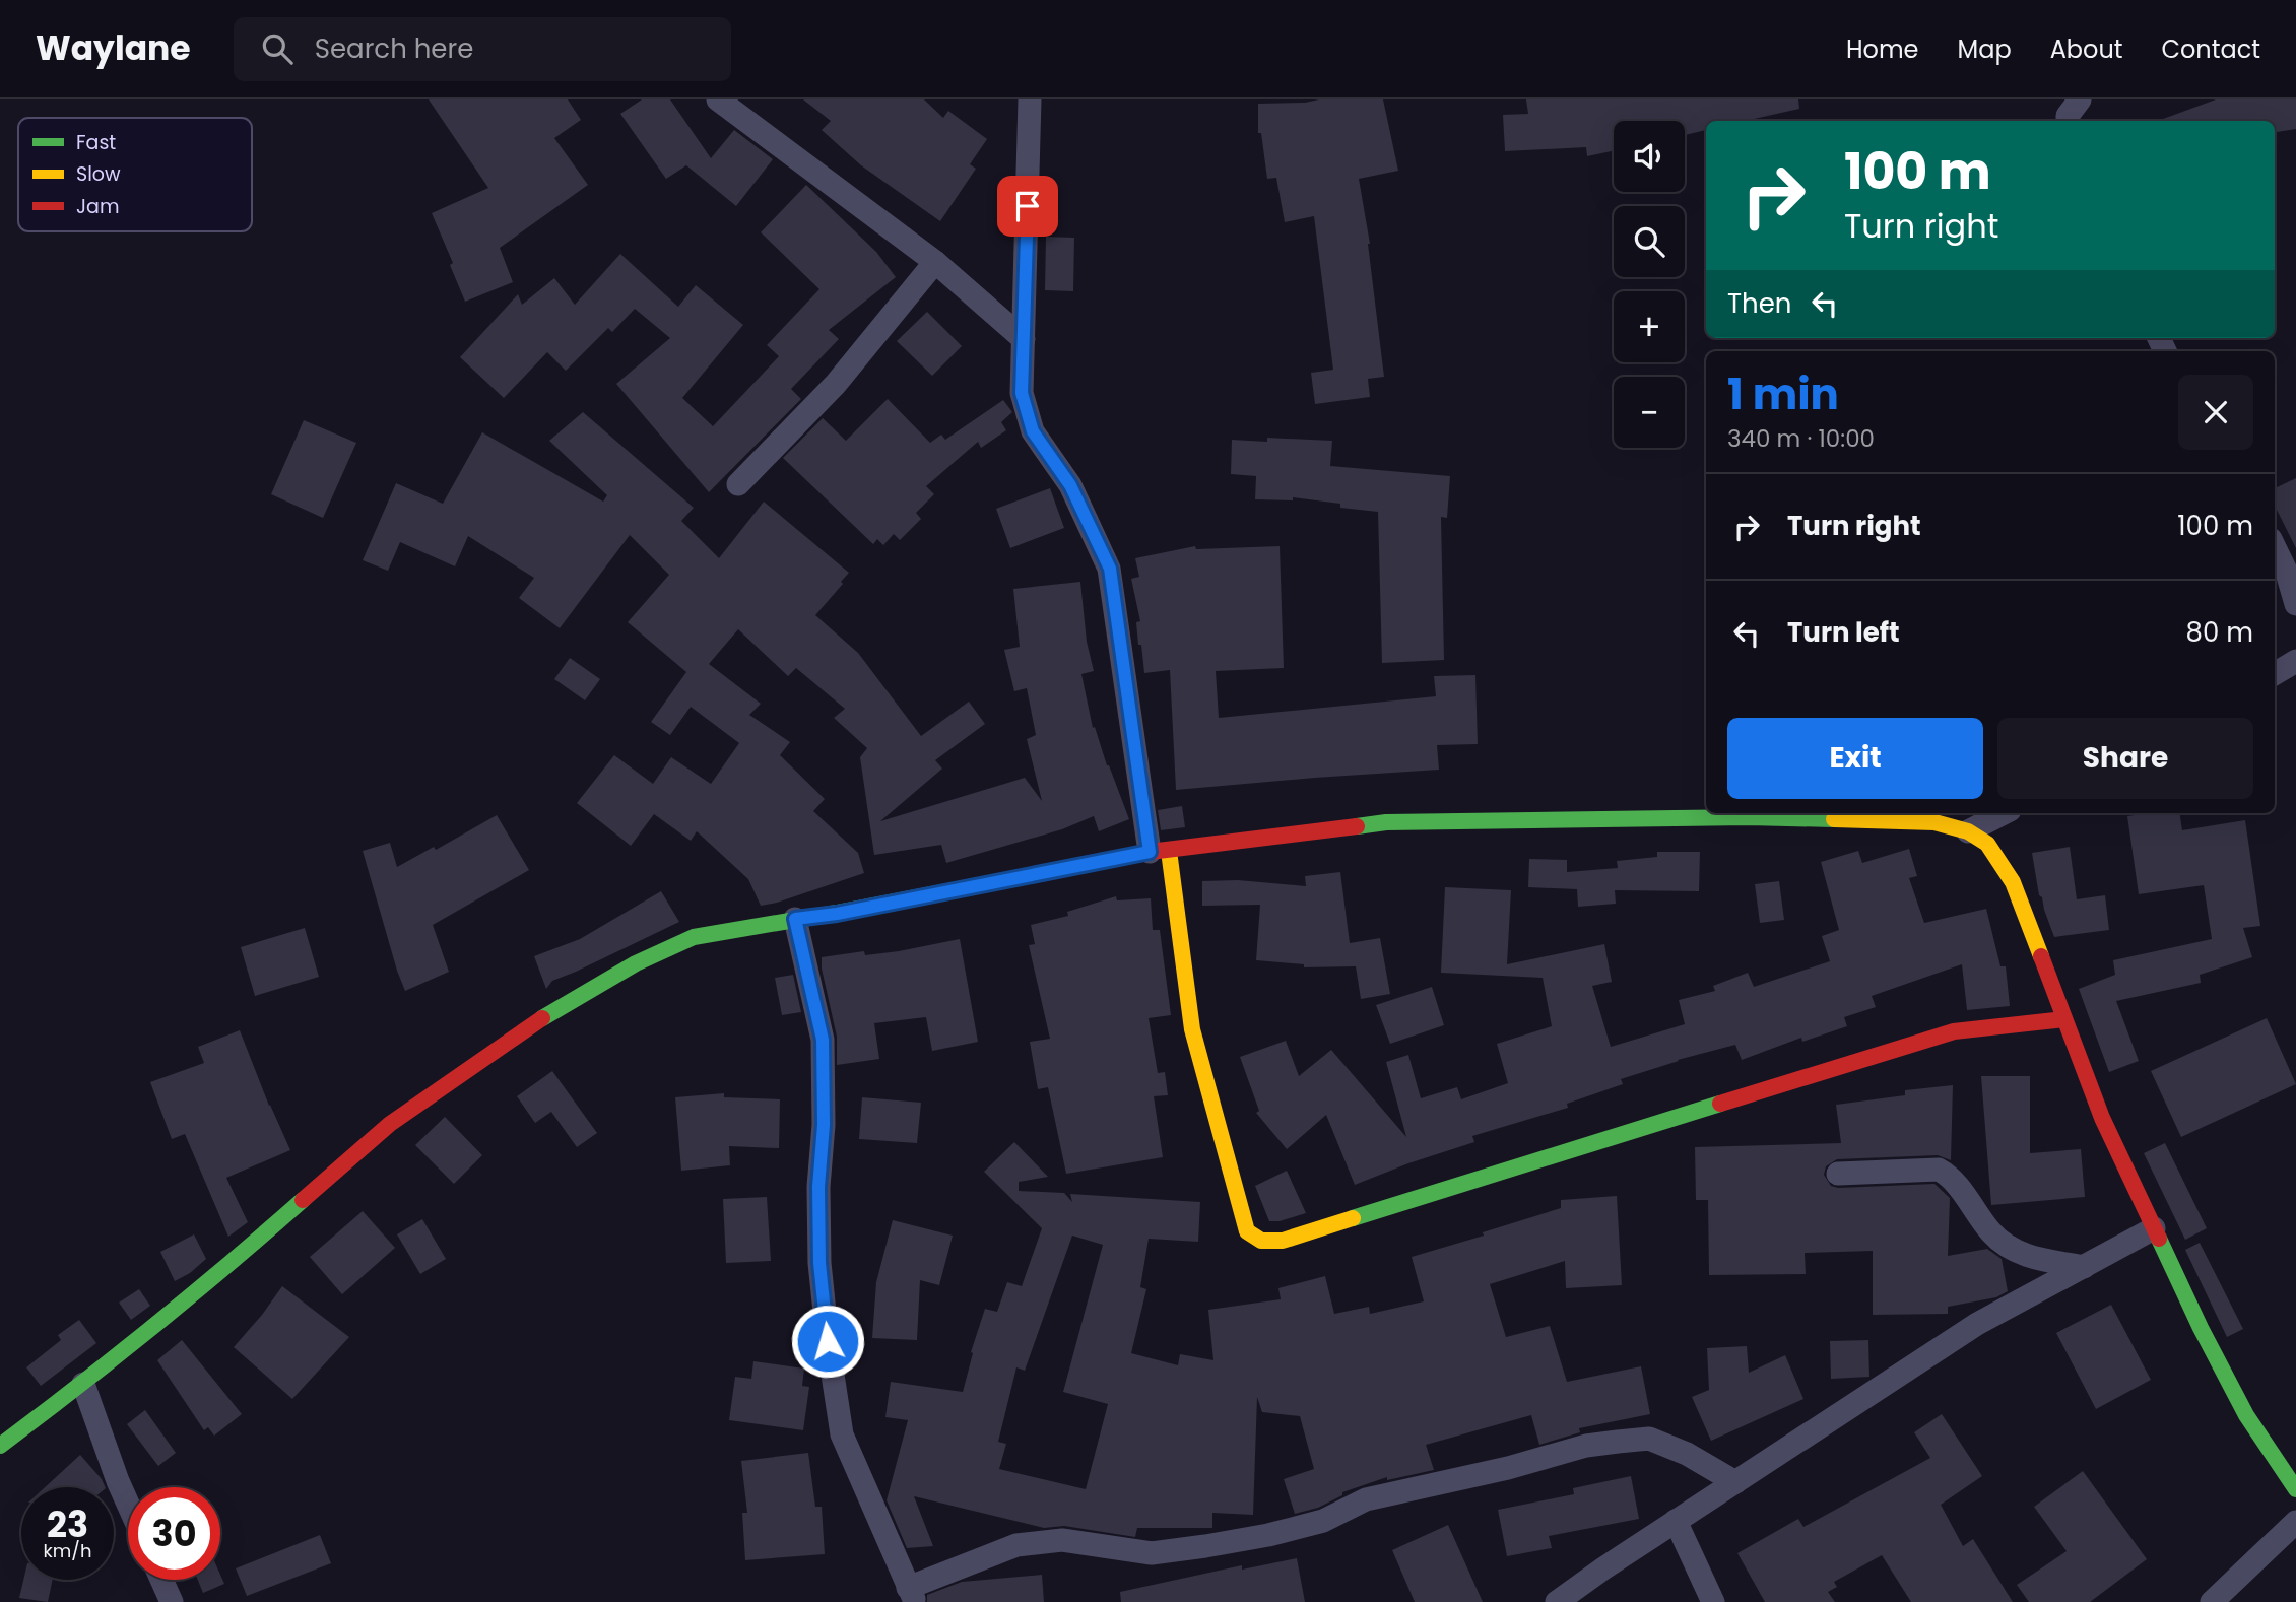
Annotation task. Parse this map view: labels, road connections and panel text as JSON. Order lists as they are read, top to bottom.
{
  "legend": ["Fast", "Slow", "Jam"],
  "page": {
    "header": "Waylane",
    "search": "Search here",
    "nav": [
      "Home",
      "Map",
      "About",
      "Contact"
    ],
    "map_buttons": ["+", "−"],
    "turn": ["100 m", "Turn right"],
    "then": "Then",
    "heading": ["1 min", "340 m · 10:00"],
    "list": [
      {
        "name": "Turn right",
        "value": "100 m"
      },
      {
        "name": "Turn left",
        "value": "80 m"
      }
    ],
    "buttons": ["Exit", "Share"],
    "speed": "23 km/h",
    "limit": "30"
  }
}
